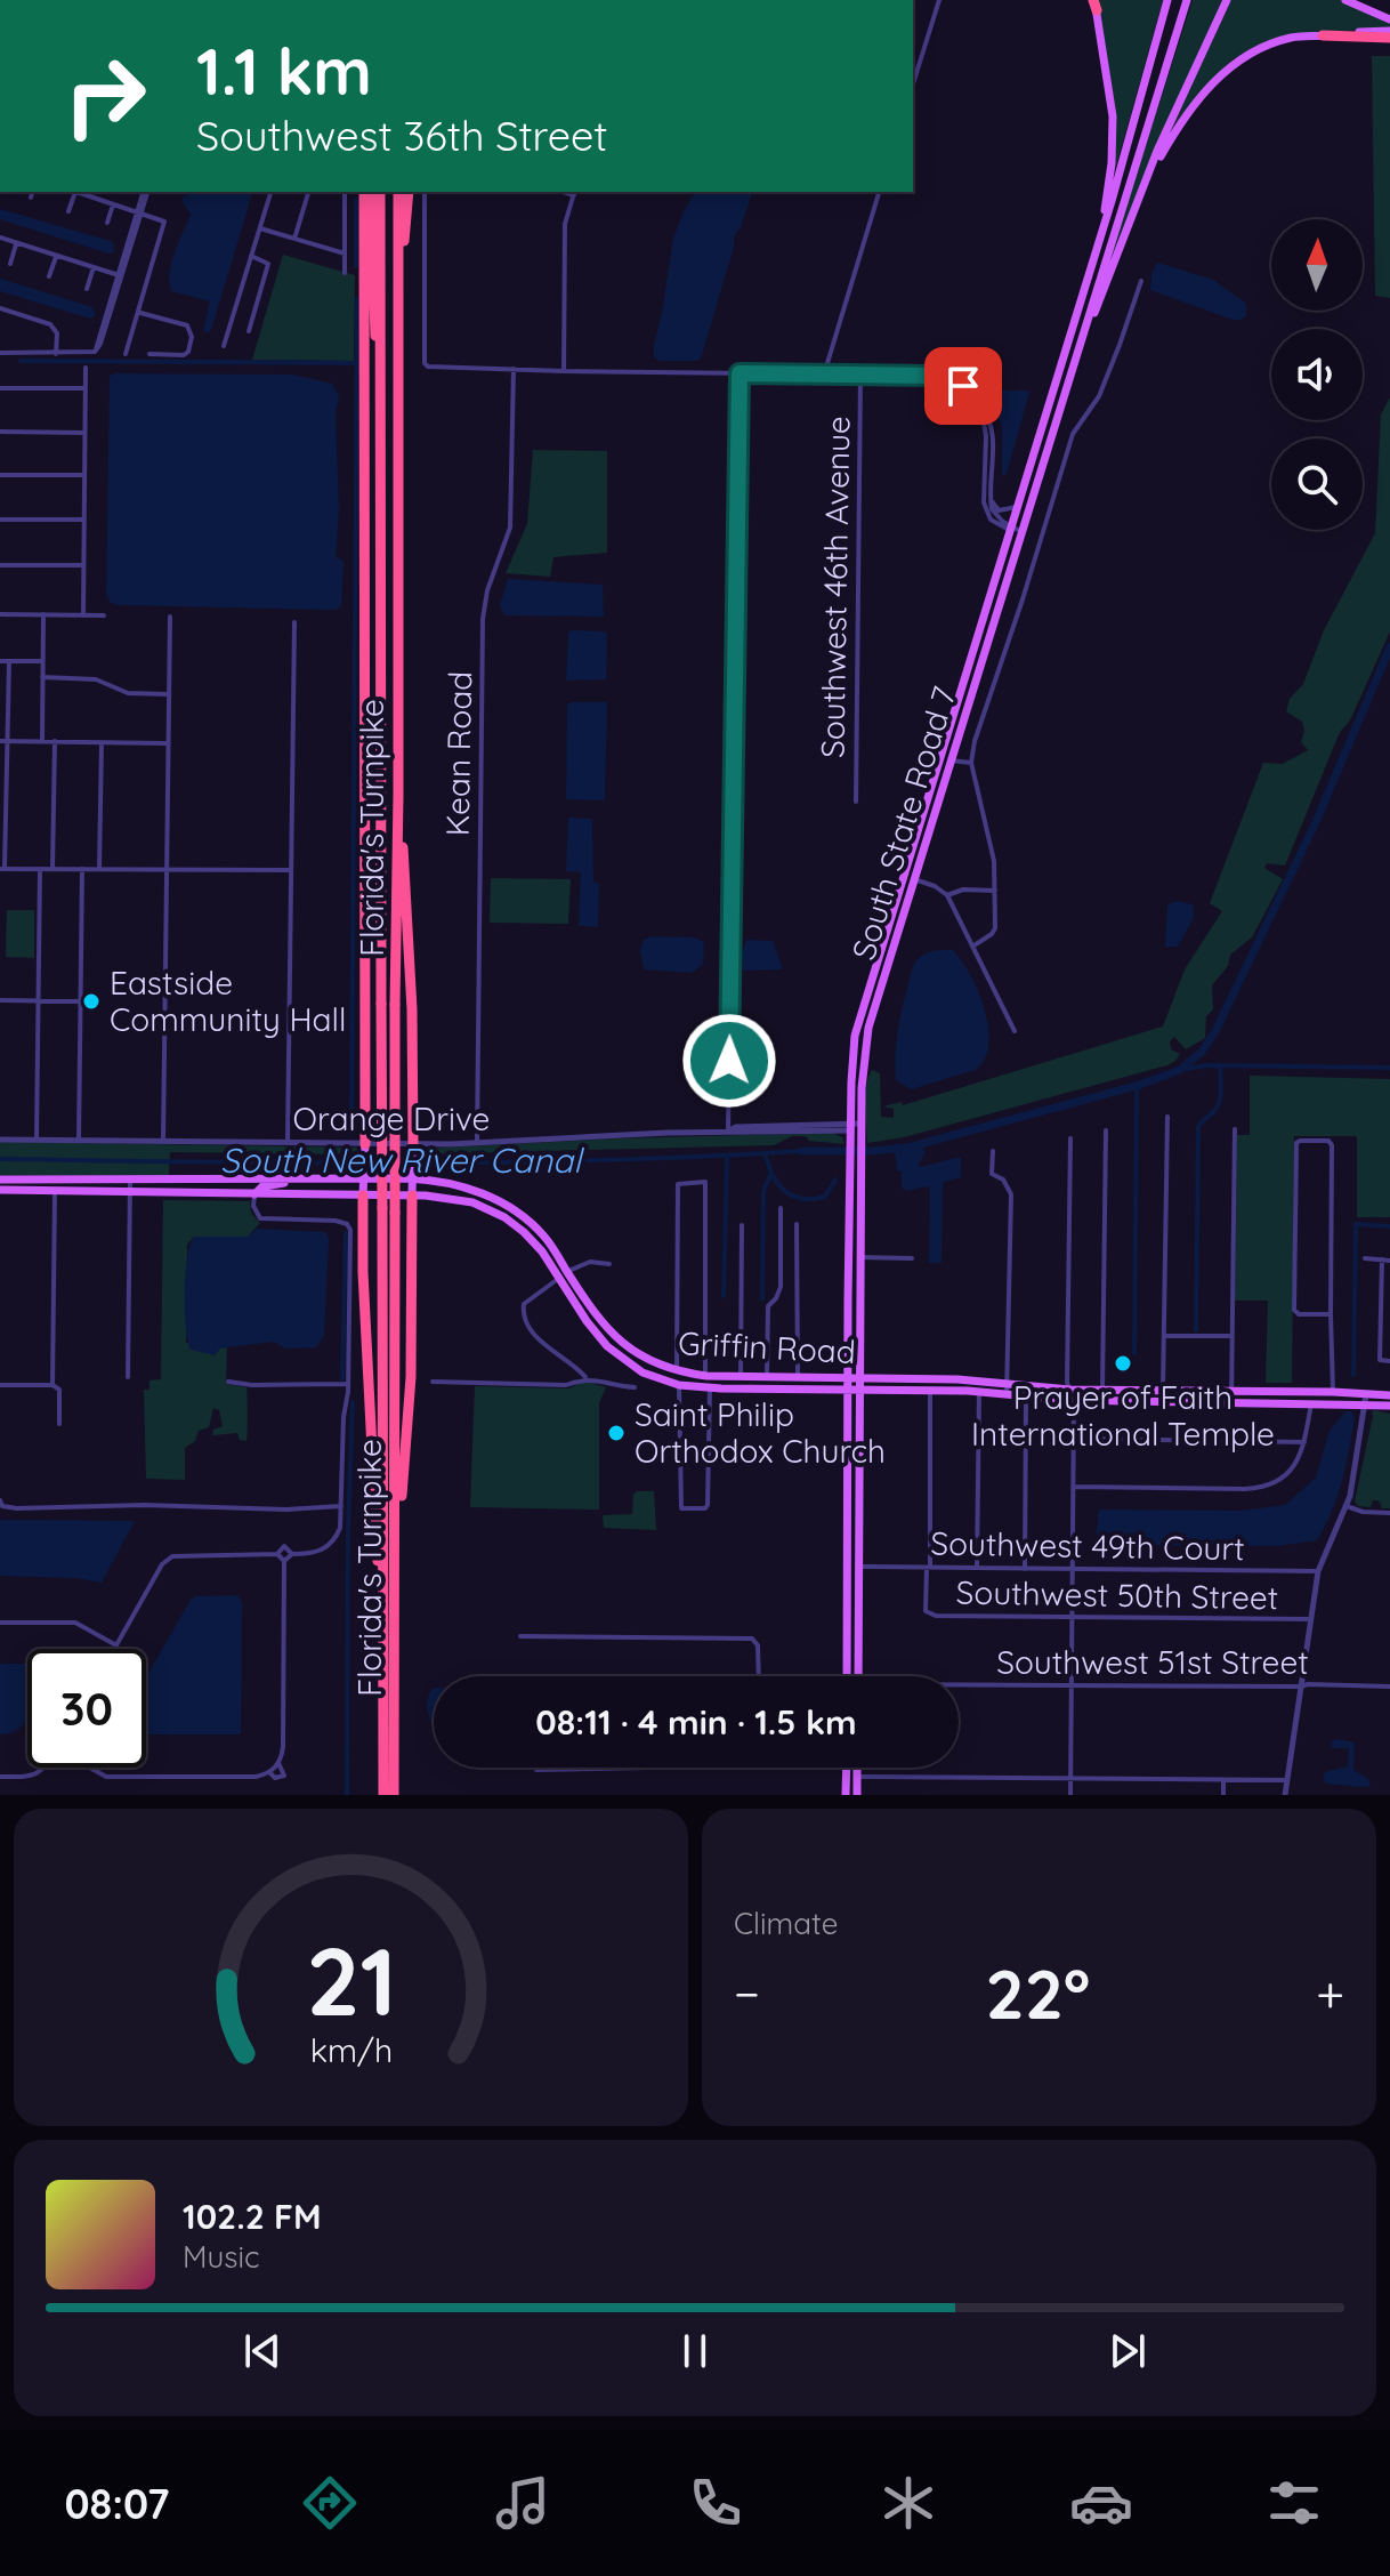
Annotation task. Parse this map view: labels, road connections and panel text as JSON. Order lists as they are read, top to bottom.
{
  "streets": {
    "highway": ["Florida's Turnpike"],
    "main road": ["South State Road 7", "Griffin Road"],
    "street": [
      "Southwest 46th Avenue",
      "Kean Road",
      "Orange Drive",
      "Southwest 49th Court",
      "Southwest 50th Street",
      "Southwest 51st Street"
    ]
  },
  "crossings": [
    ["Kean Road", "Orange Drive"],
    ["South State Road 7", "Orange Drive"],
    ["South State Road 7", "Griffin Road"],
    ["South State Road 7", "Southwest 49th Court"],
    ["Southwest 49th Court", "Southwest 50th Street"]
  ],
  "water": ["South New River Canal"],
  "places": ["Eastside Community Hall", "Prayer of Faith International Temple", "Saint Philip Orthodox Church"],
  "north": "top",
  "page": {
    "turn": ["1.1 km", "Southwest 36th Street"],
    "limit": "30",
    "trip": "08:11 · 4 min · 1.5 km",
    "tile": "Climate",
    "heat": ["−", "22°", "+"],
    "song": ["102.2 FM", "Music"],
    "tabs": "08:07",
    "gauge": ["21", "km/h"]
  }
}
